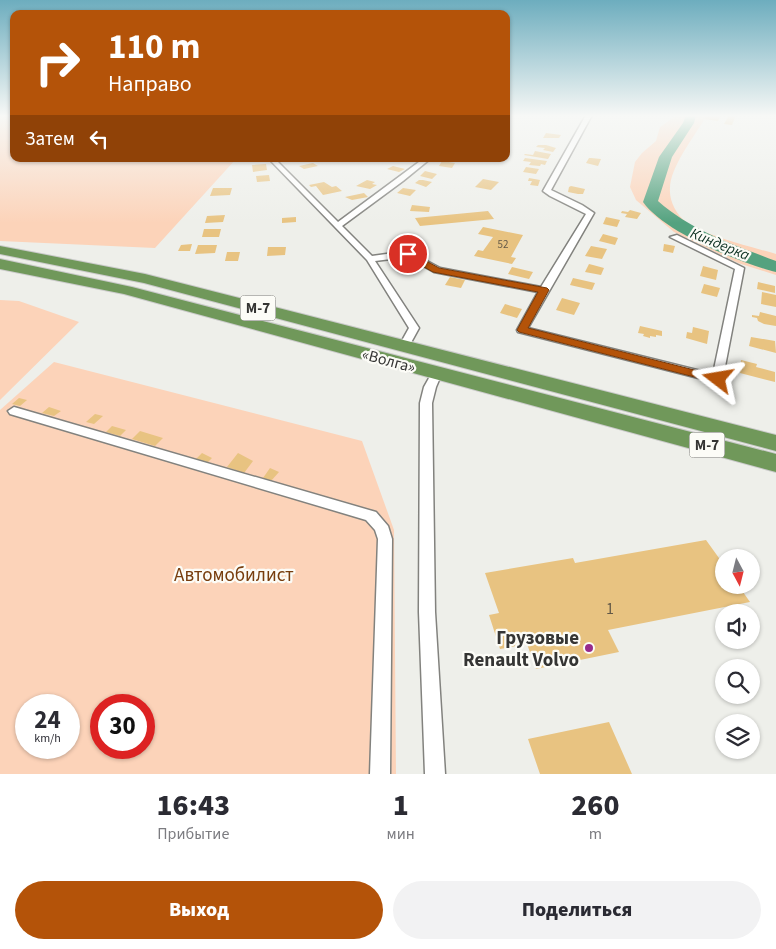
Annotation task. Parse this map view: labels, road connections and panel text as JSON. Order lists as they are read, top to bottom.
{
  "streets": {
    "highway": ["М-7", "«Волга»"]
  },
  "water": ["Киндерка"],
  "parks": ["Автомобилист"],
  "places": ["Грузовые Renault Volvo"],
  "house_numbers": ["52", "1"],
  "north": "bottom",
  "page": {
    "turn": ["110 m", "Направо"],
    "then": "Затем",
    "speed": "24 km/h",
    "limit": "30",
    "eta": [
      "16:43",
      "Прибытие",
      "1",
      "мин",
      "260",
      "m"
    ],
    "buttons": ["Выход", "Поделиться"]
  }
}
